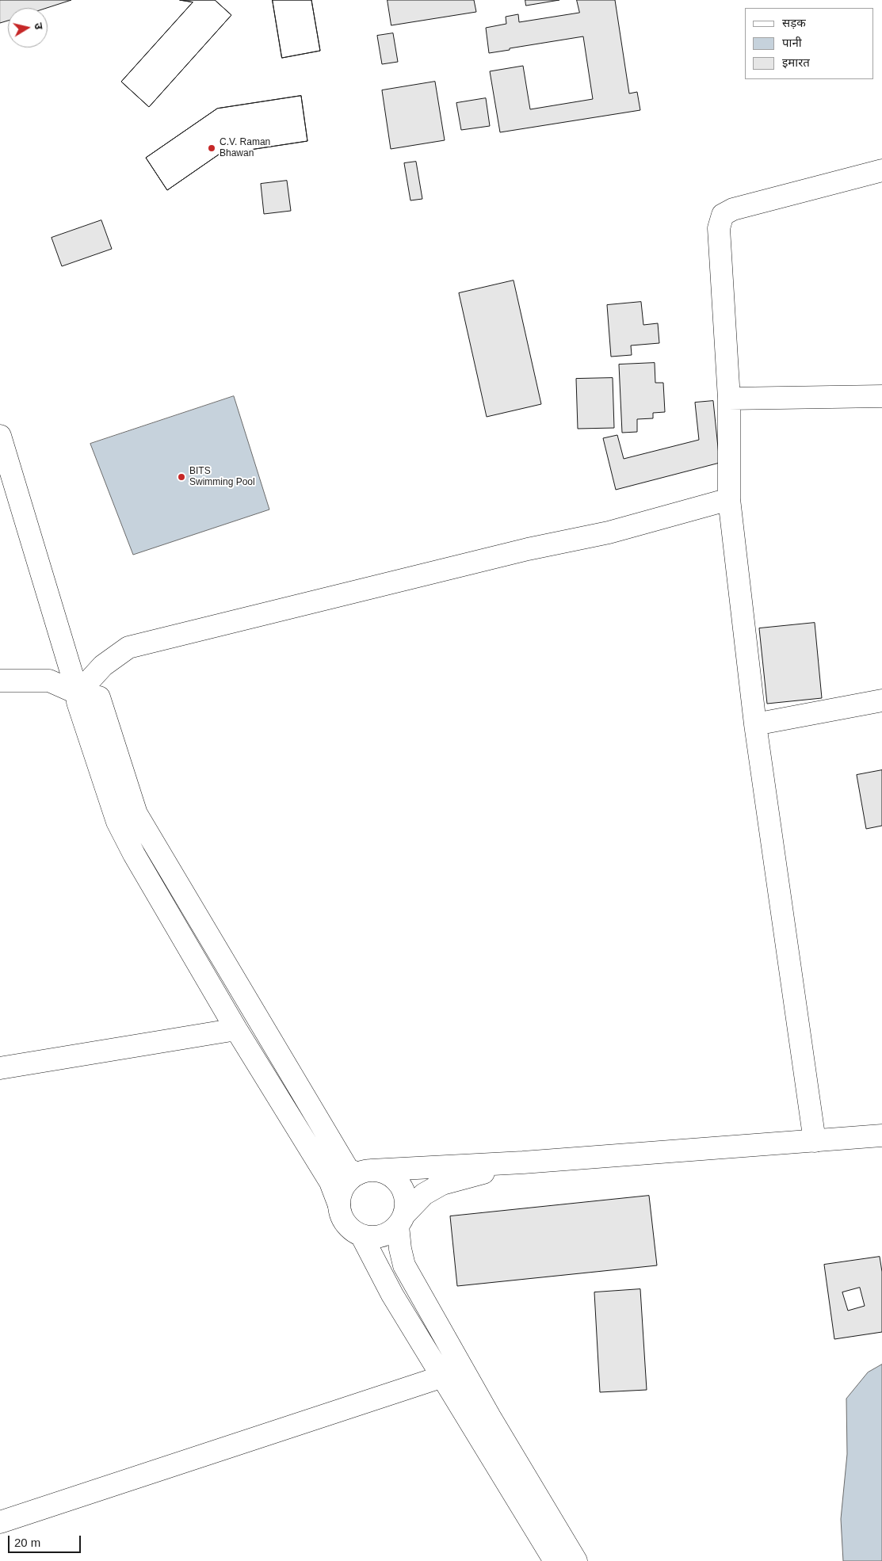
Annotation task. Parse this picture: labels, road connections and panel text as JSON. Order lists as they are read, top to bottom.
{
  "places": ["C.V. Raman Bhawan", "BITS Swimming Pool"],
  "legend": ["सड़क", "पानी", "इमारत"],
  "scale_bar": "20 m",
  "north": "right"
}
